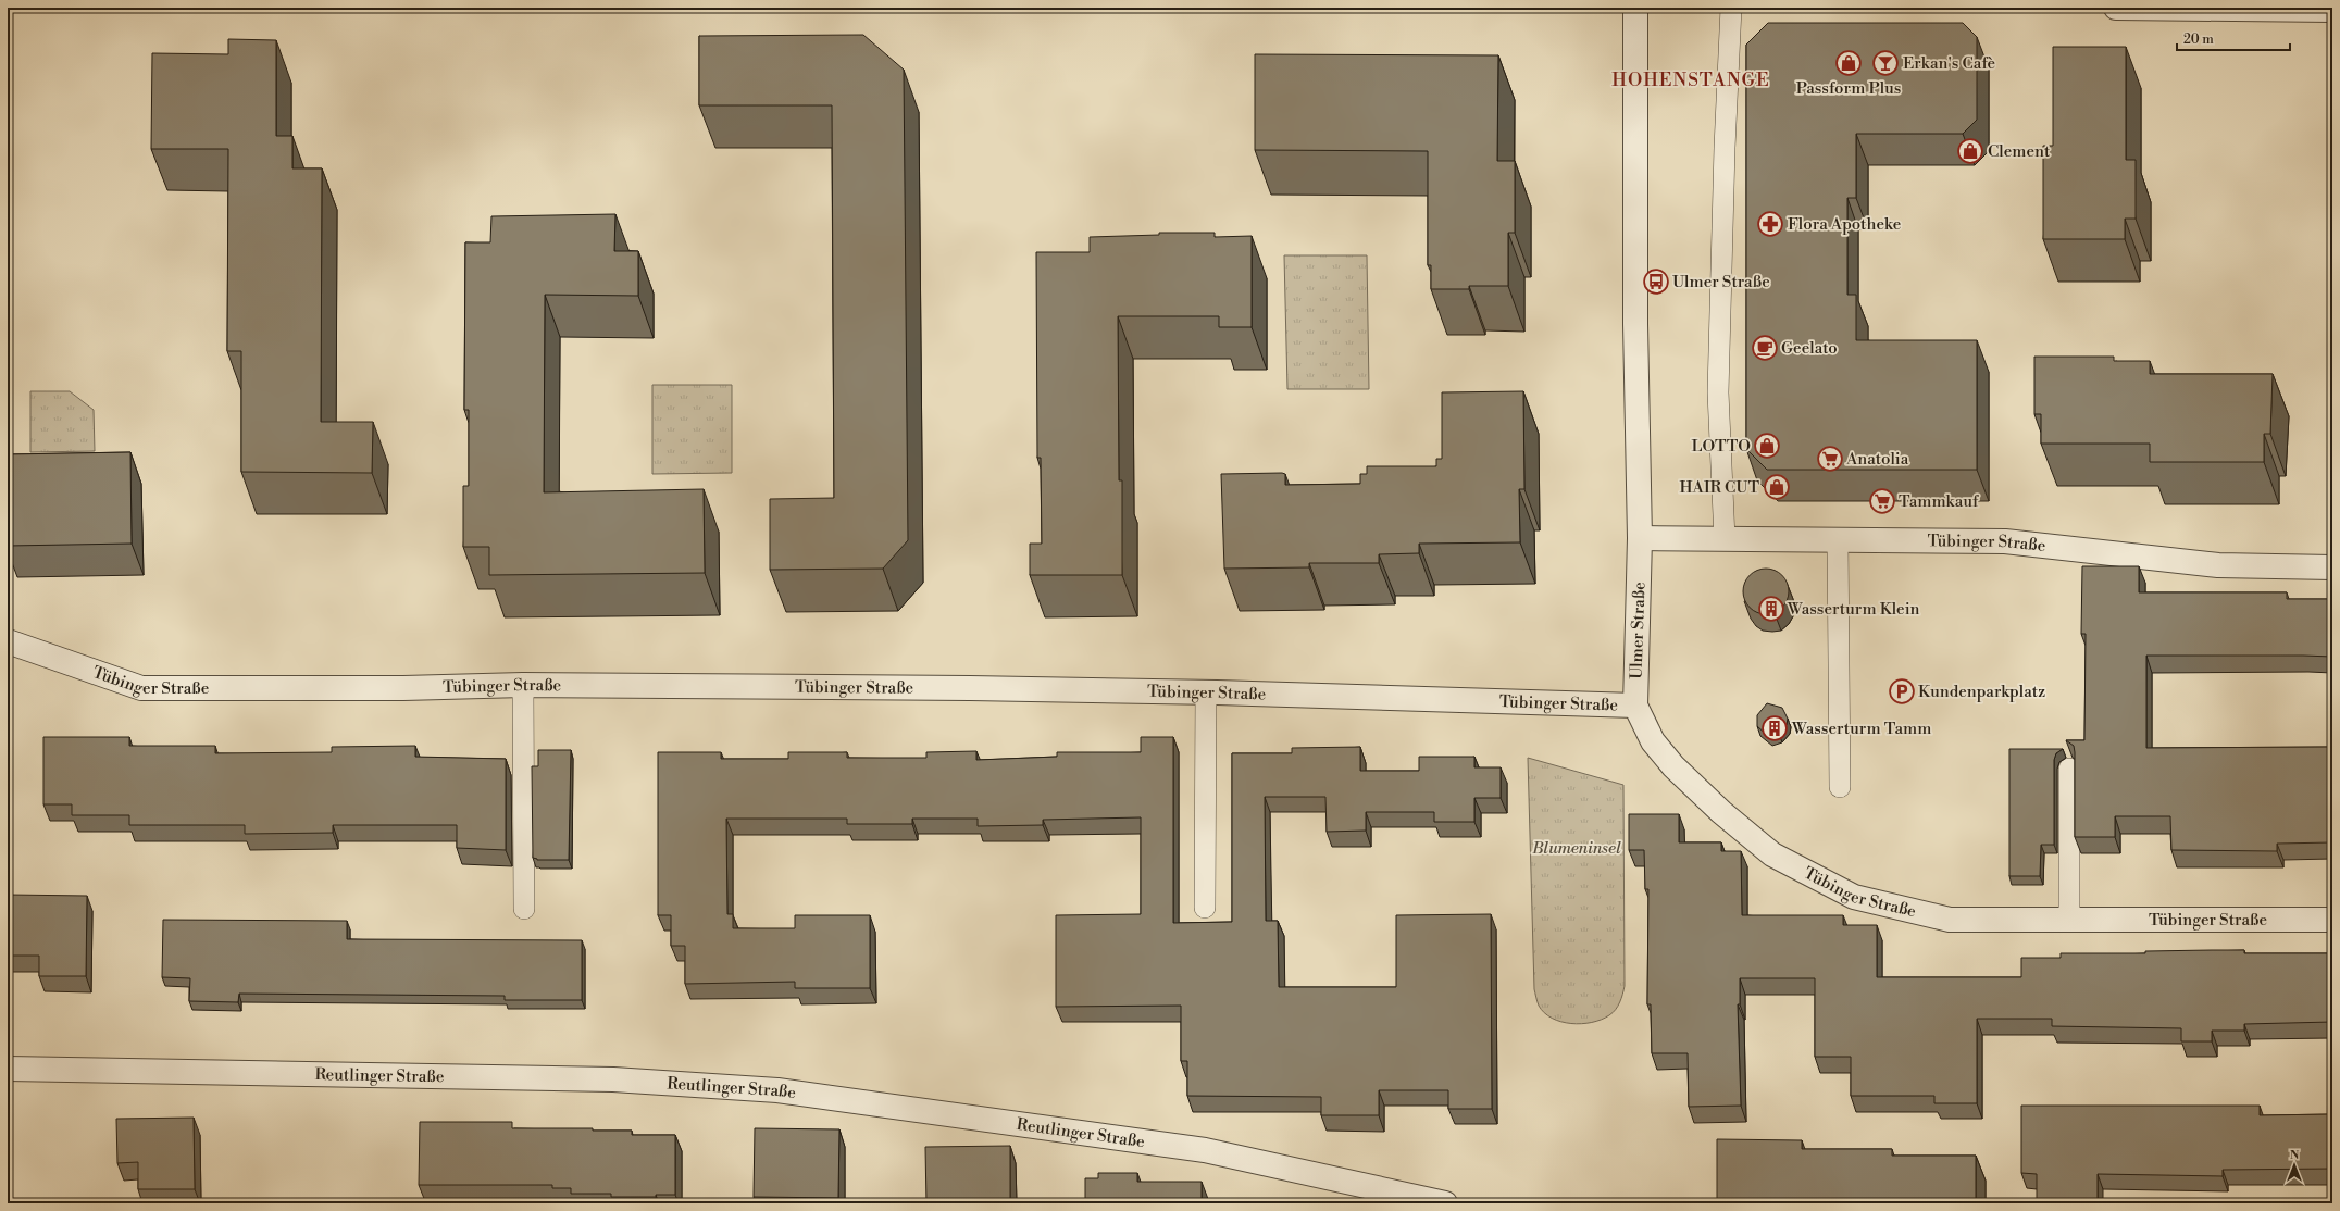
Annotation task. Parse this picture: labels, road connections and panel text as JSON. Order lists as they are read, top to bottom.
{
  "streets": {
    "street": ["Tübinger Straße", "Ulmer Straße", "Reutlinger Straße"]
  },
  "crossings": [
    ["Tübinger Straße", "Ulmer Straße"]
  ],
  "districts": ["HOHENSTANGE"],
  "parks": ["Blumeninsel"],
  "places": {
    "shop": [
      "Passform Plus",
      "Clement",
      "LOTTO",
      "HAIR CUT"
    ],
    "bar": ["Erkan's Cafè"],
    "pharmacy": ["Flora Apotheke"],
    "bus stop": ["Ulmer Straße"],
    "cafe": ["Geelato"],
    "supermarket": ["Anatolia", "Tammkauf"],
    "building": ["Wasserturm Klein", "Wasserturm Tamm"],
    "parking": ["Kundenparkplatz"]
  },
  "scale_bar": "20 m",
  "north": "top"
}
